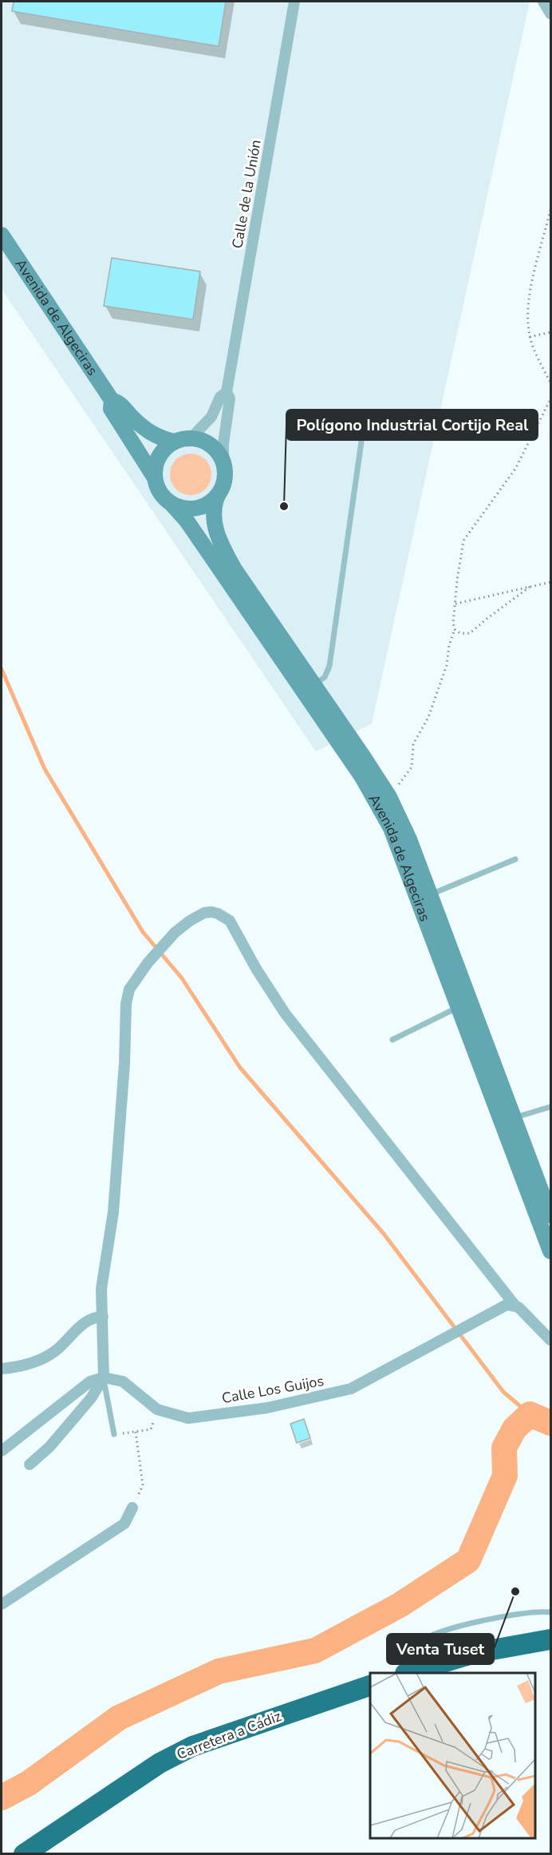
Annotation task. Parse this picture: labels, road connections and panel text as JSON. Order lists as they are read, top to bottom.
{
  "streets": {
    "highway": ["Carretera a Cádiz"],
    "street": ["Calle de la Unión", "Avenida de Algeciras", "Calle Los Guijos"]
  },
  "crossings": [
    ["Calle de la Unión", "Avenida de Algeciras"]
  ],
  "places": ["Polígono Industrial Cortijo Real", "Venta Tuset"]
}
